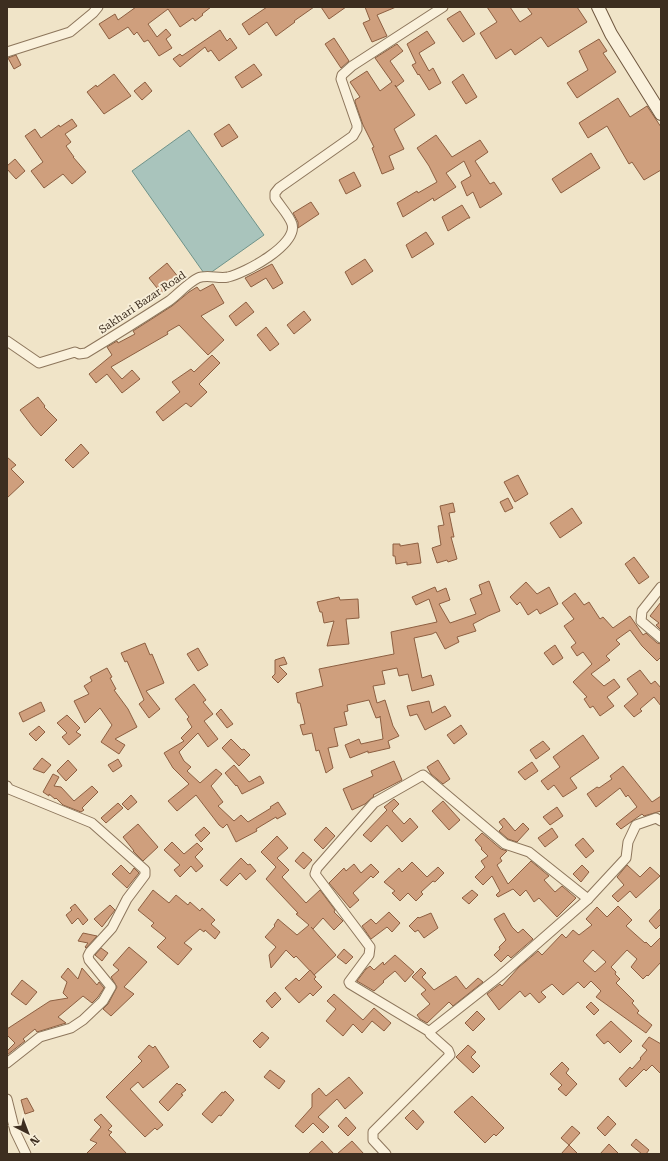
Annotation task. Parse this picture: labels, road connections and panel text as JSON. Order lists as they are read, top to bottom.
{
  "streets": {
    "street": ["Sakhari Bazar Road"]
  },
  "north": "bottom right"
}
